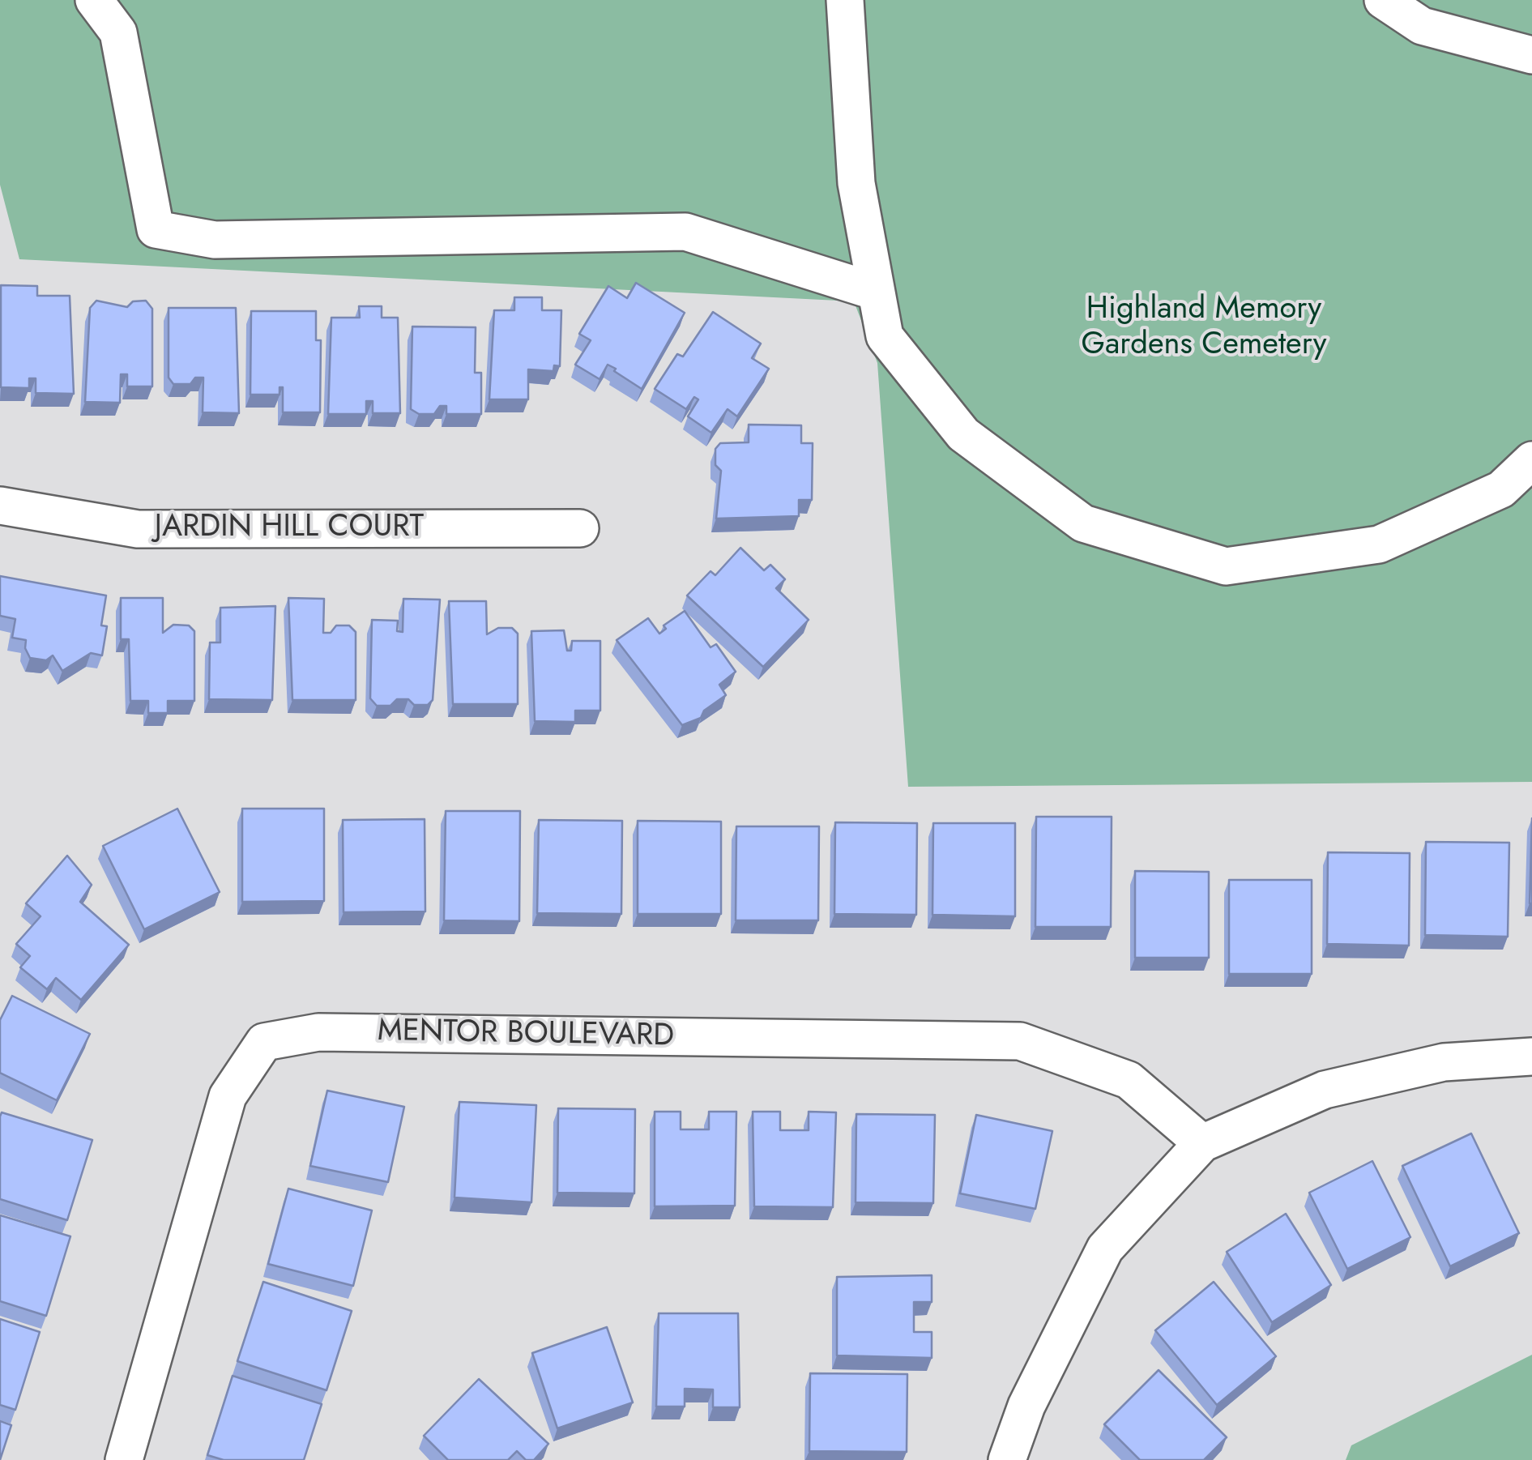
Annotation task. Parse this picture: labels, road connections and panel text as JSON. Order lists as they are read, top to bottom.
{
  "streets": {
    "street": ["JARDIN HILL COURT", "MENTOR BOULEVARD"]
  },
  "parks": ["Highland Memory Gardens Cemetery"]
}
